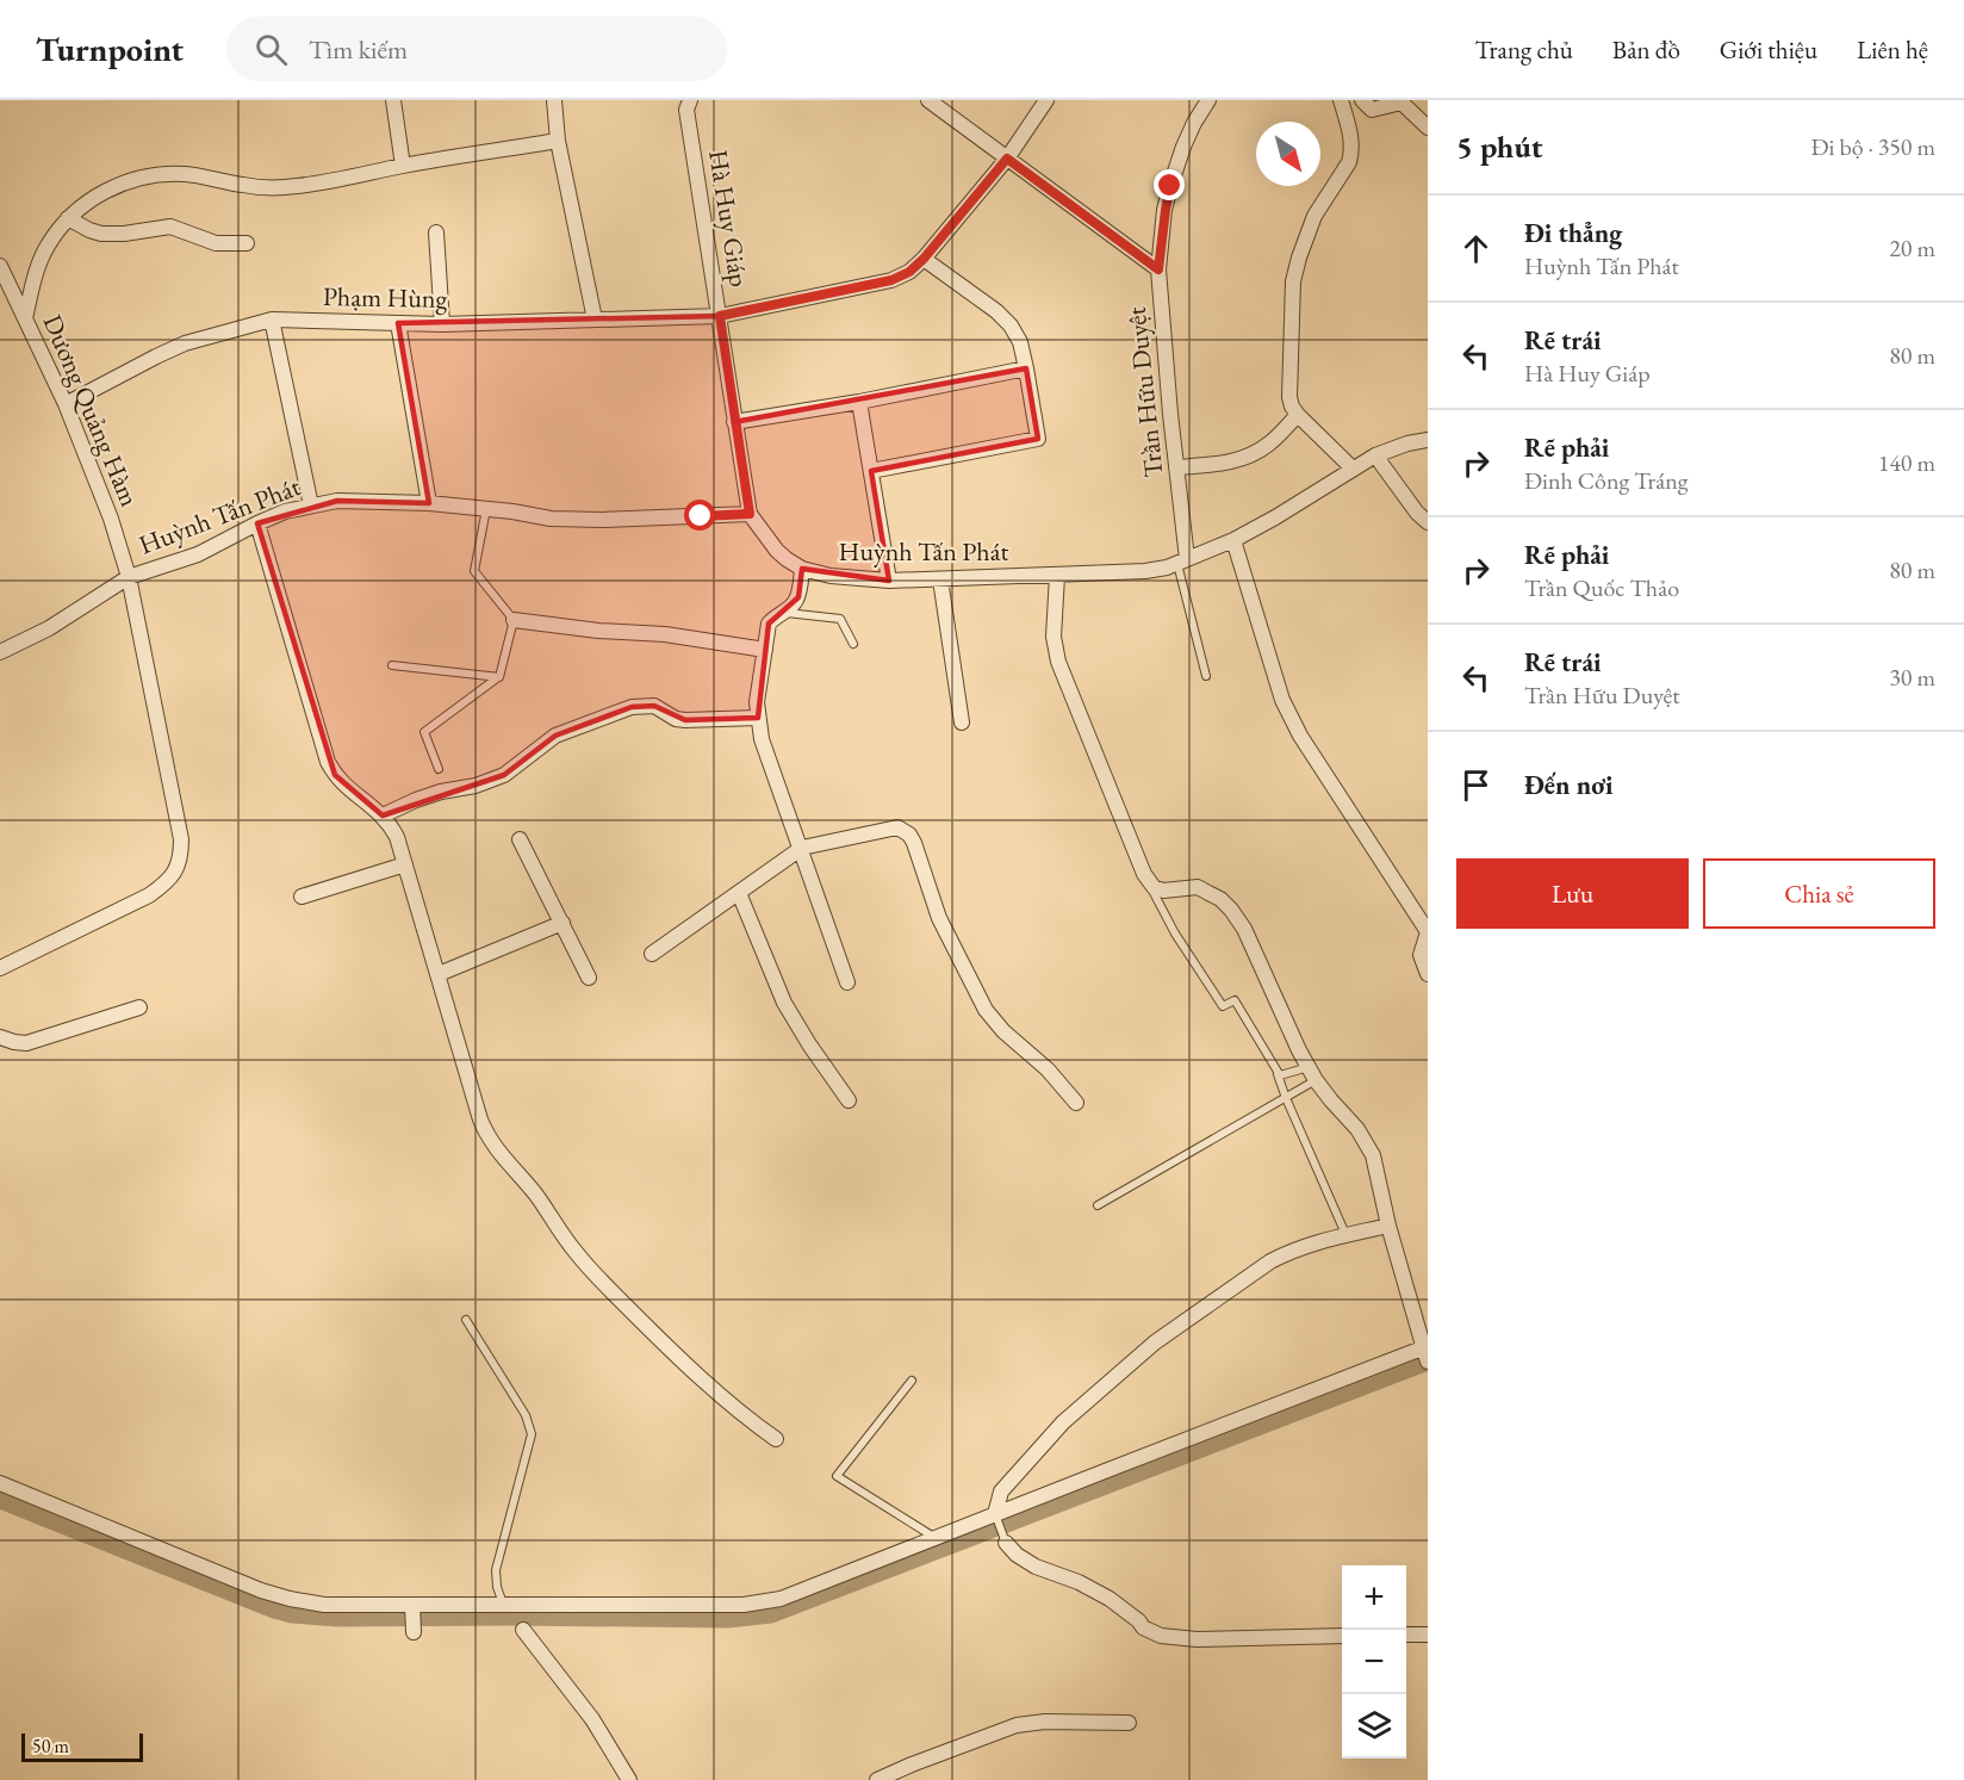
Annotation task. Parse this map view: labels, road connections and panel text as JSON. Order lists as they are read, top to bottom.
{
  "streets": {
    "street": [
      "Hà Huy Giáp",
      "Phạm Hùng",
      "Trần Hữu Duyệt",
      "Dương Quảng Hàm",
      "Huỳnh Tấn Phát"
    ]
  },
  "crossings": [
    ["Hà Huy Giáp", "Phạm Hùng"],
    ["Hà Huy Giáp", "Huỳnh Tấn Phát"],
    ["Phạm Hùng", "Dương Quảng Hàm"],
    ["Trần Hữu Duyệt", "Huỳnh Tấn Phát"],
    ["Dương Quảng Hàm", "Huỳnh Tấn Phát"]
  ],
  "scale_bar": "50 m",
  "north": "bottom right",
  "page": {
    "header": "Turnpoint",
    "search": "Tìm kiếm",
    "nav": [
      "Trang chủ",
      "Bản đồ",
      "Giới thiệu",
      "Liên hệ"
    ],
    "heading": ["5 phút", "Đi bộ · 350 m"],
    "list": [
      ["Đi thẳng", "Huỳnh Tấn Phát", "20 m"],
      ["Rẽ trái", "Hà Huy Giáp", "80 m"],
      ["Rẽ phải", "Đinh Công Tráng", "140 m"],
      ["Rẽ phải", "Trần Quốc Thảo", "80 m"],
      ["Rẽ trái", "Trần Hữu Duyệt", "30 m"],
      "Đến nơi"
    ],
    "buttons": ["Lưu", "Chia sẻ"],
    "map_buttons": ["+", "−"],
    "scale": "50 m"
  }
}
